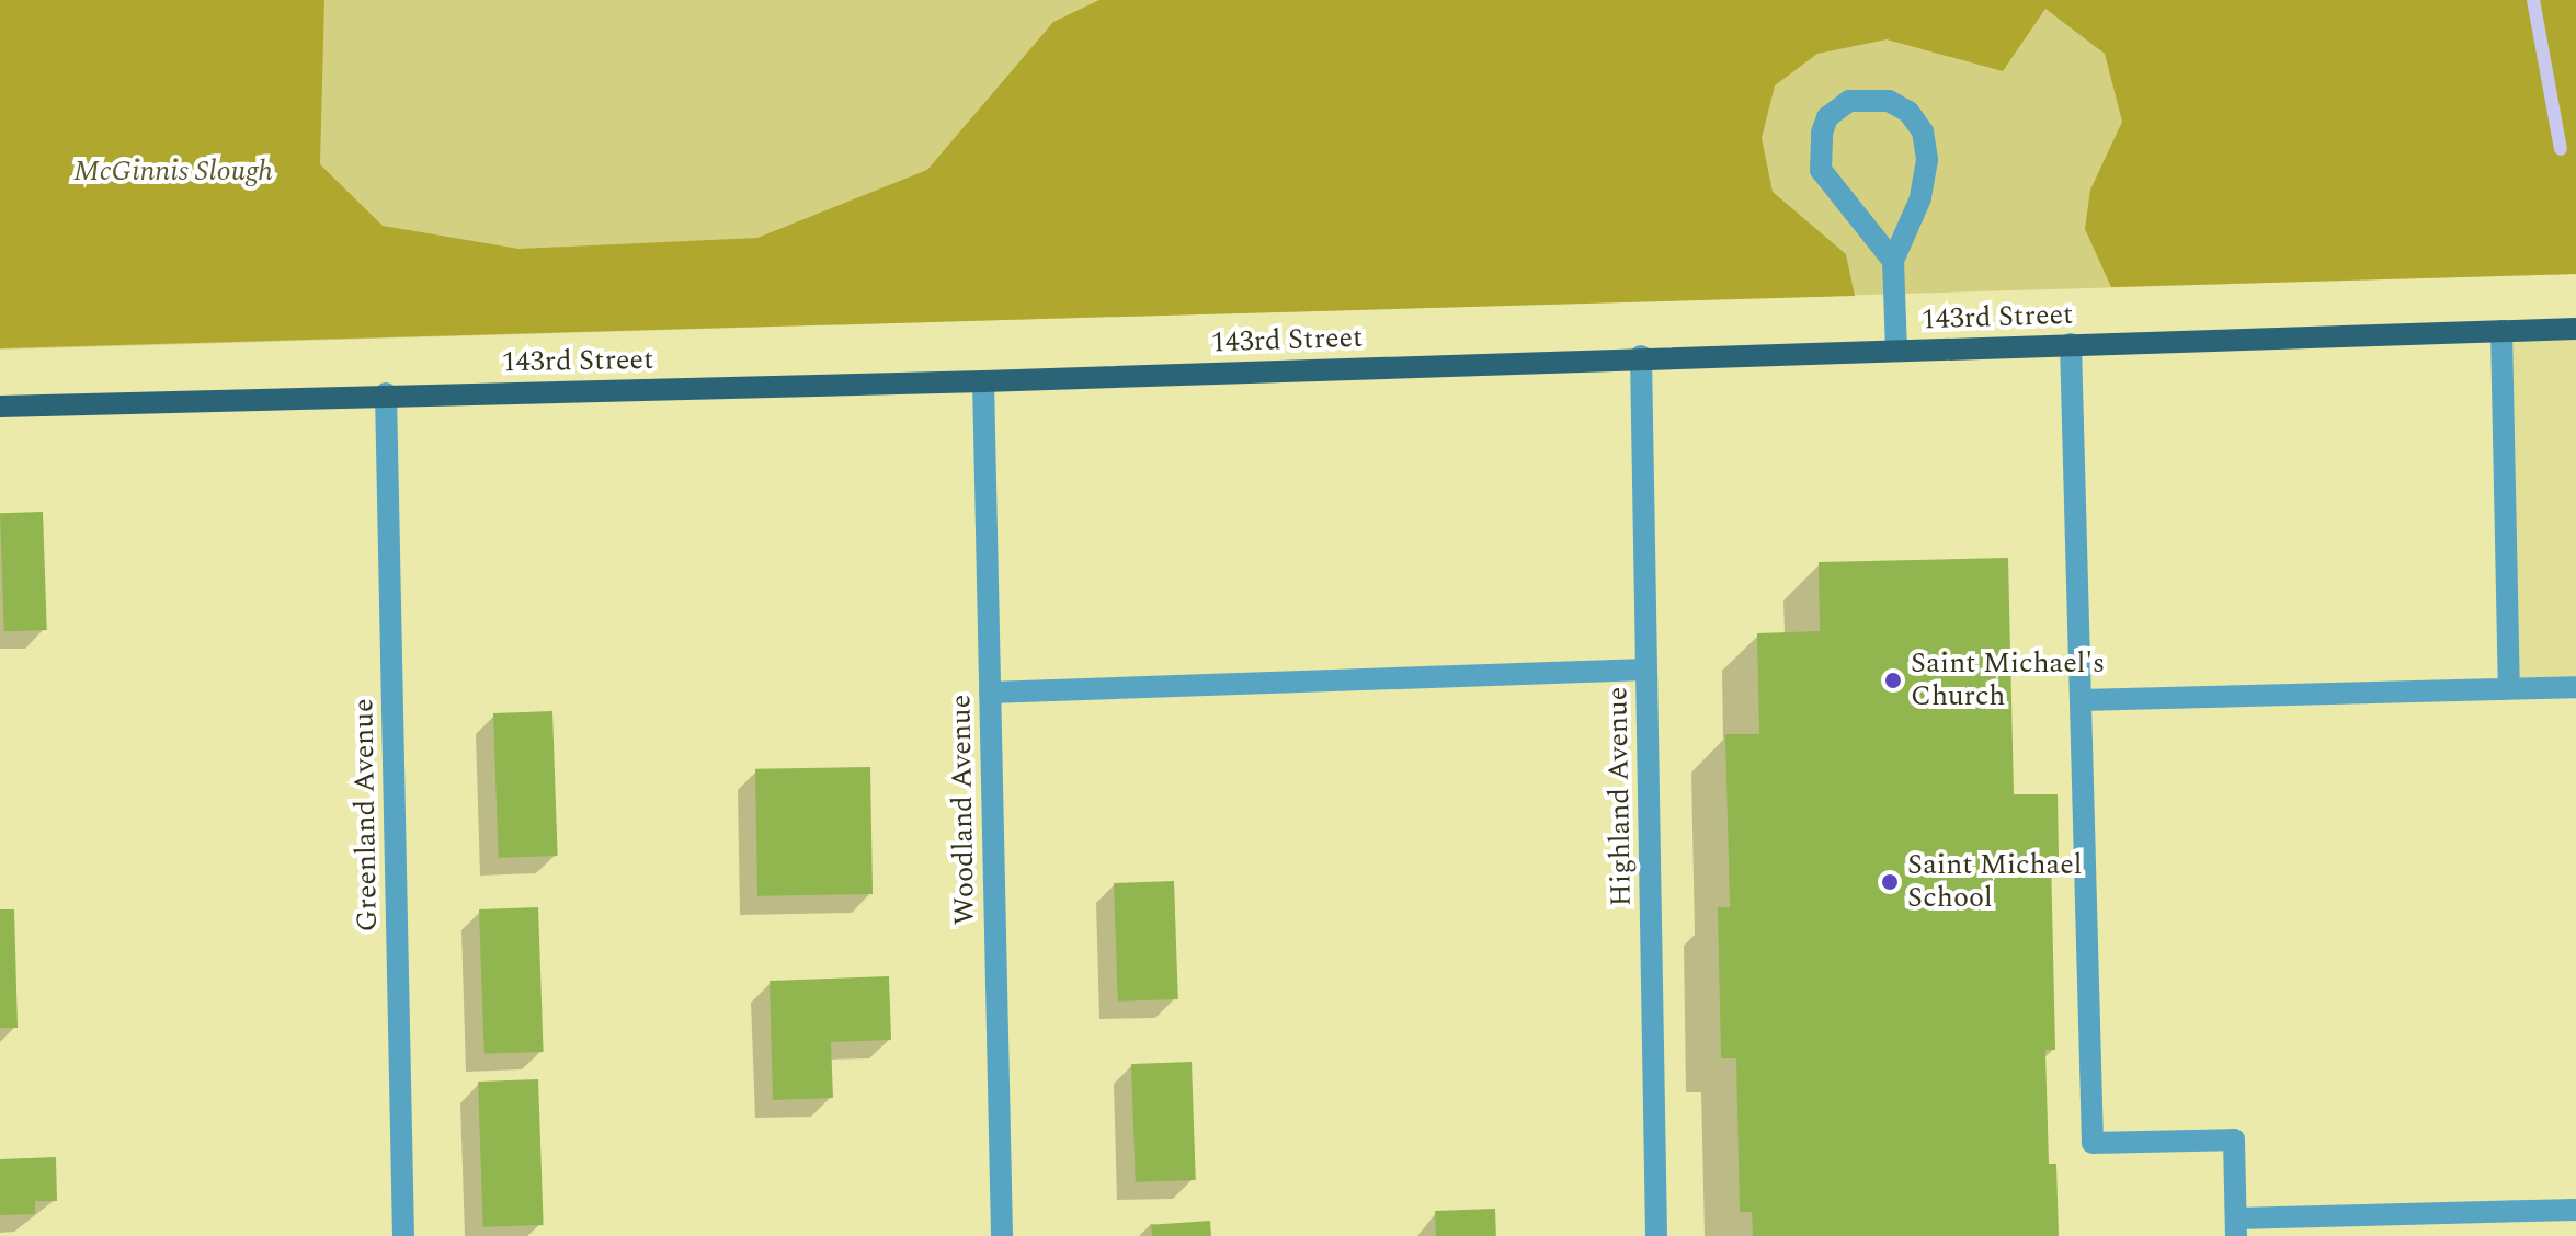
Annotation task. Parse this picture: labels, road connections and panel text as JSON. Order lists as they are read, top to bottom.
{
  "streets": {
    "main road": ["143rd Street"],
    "street": ["Highland Avenue", "Woodland Avenue", "Greenland Avenue"]
  },
  "crossings": [
    ["143rd Street", "Highland Avenue"],
    ["143rd Street", "Woodland Avenue"],
    ["143rd Street", "Greenland Avenue"]
  ],
  "parks": ["McGinnis Slough"],
  "places": ["Saint Michael's Church", "Saint Michael School"]
}
